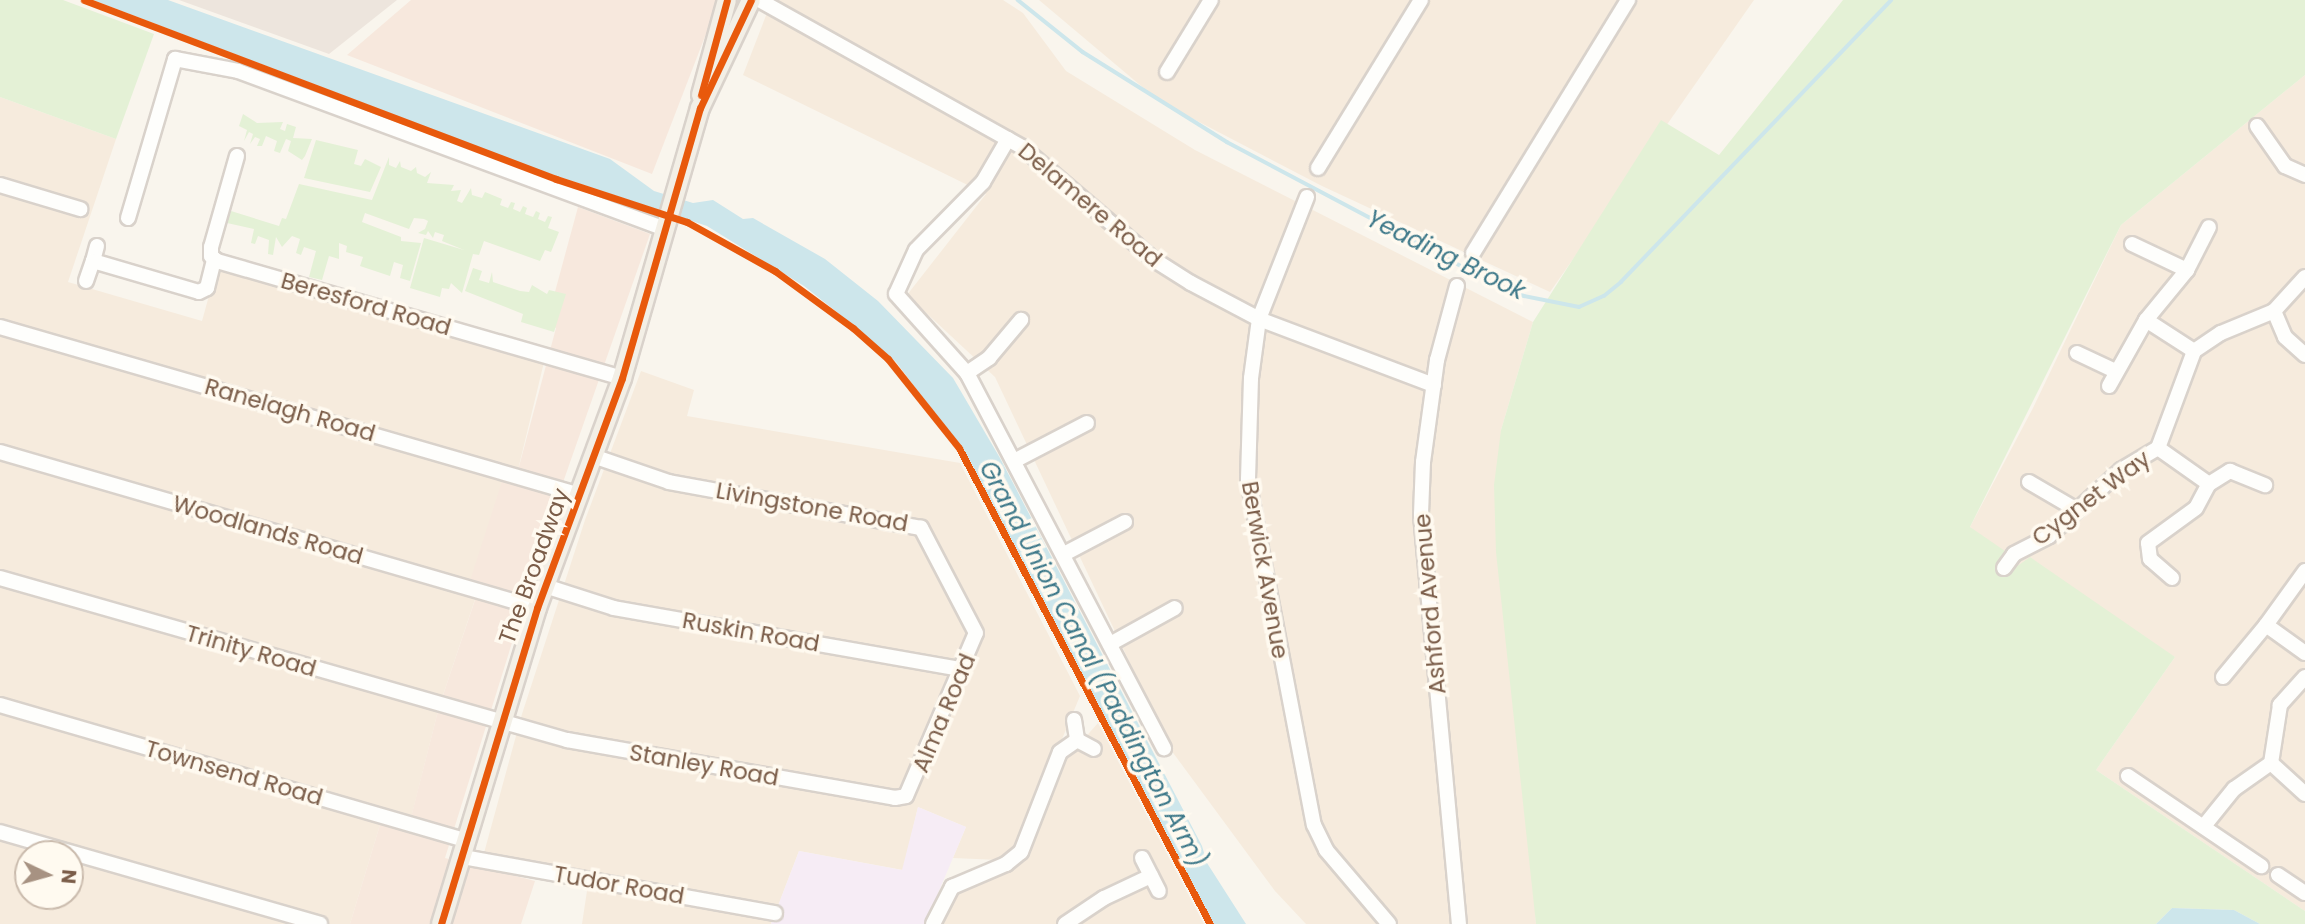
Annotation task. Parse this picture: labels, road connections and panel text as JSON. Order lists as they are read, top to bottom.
{
  "streets": {
    "main road": ["The Broadway"],
    "street": [
      "Delamere Road",
      "Beresford Road",
      "Ranelagh Road",
      "Cygnet Way",
      "Livingstone Road",
      "Woodlands Road",
      "Berwick Avenue",
      "Ashford Avenue",
      "Ruskin Road",
      "Trinity Road",
      "Alma Road",
      "Stanley Road",
      "Townsend Road",
      "Tudor Road"
    ]
  },
  "crossings": [
    ["Delamere Road", "Berwick Avenue"],
    ["Delamere Road", "Ashford Avenue"],
    ["Beresford Road", "The Broadway"],
    ["Ranelagh Road", "The Broadway"],
    ["Livingstone Road", "The Broadway"],
    ["Livingstone Road", "Alma Road"],
    ["Woodlands Road", "The Broadway"],
    ["The Broadway", "Ruskin Road"],
    ["The Broadway", "Trinity Road"],
    ["The Broadway", "Stanley Road"],
    ["The Broadway", "Townsend Road"],
    ["The Broadway", "Tudor Road"],
    ["Ruskin Road", "Alma Road"],
    ["Trinity Road", "Stanley Road"],
    ["Alma Road", "Stanley Road"],
    ["Townsend Road", "Tudor Road"]
  ],
  "water": ["Yeading Brook", "Grand Union Canal (Paddington Arm)"],
  "north": "right"
}
